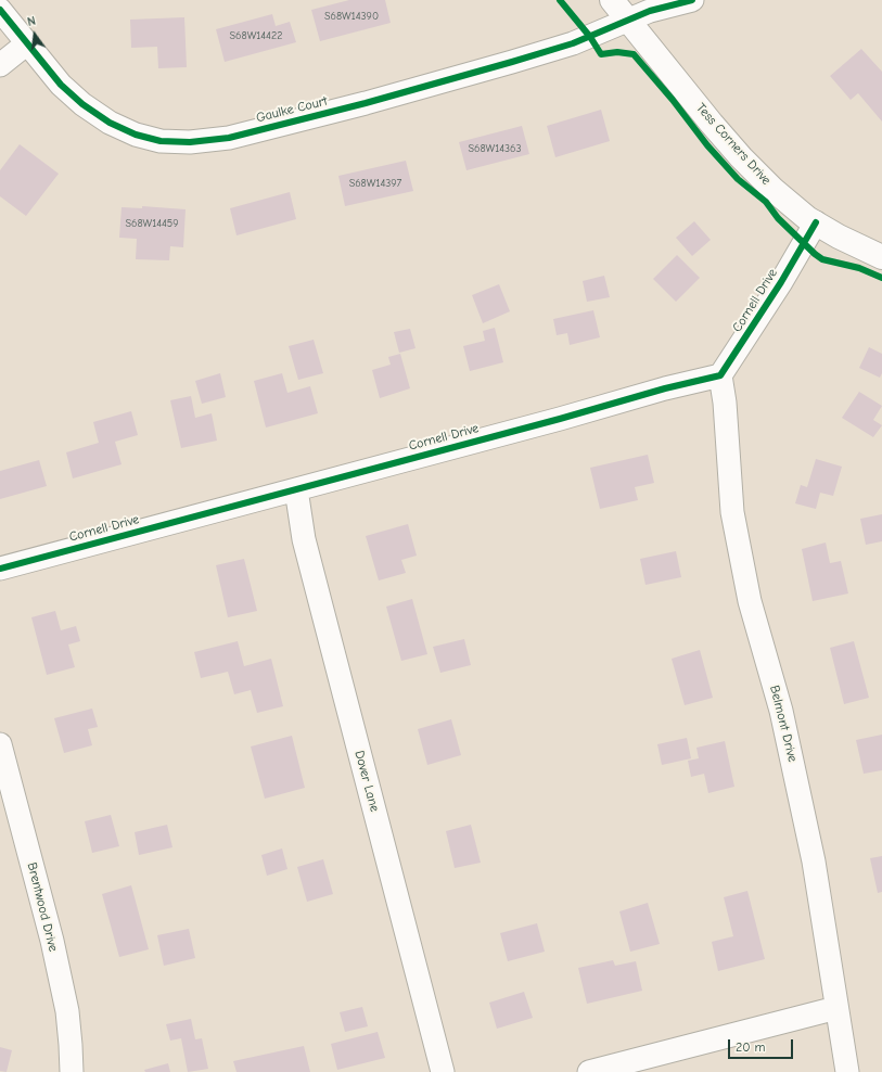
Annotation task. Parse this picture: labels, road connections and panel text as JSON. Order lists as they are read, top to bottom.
{
  "streets": {
    "street": [
      "Gaulke Court",
      "Tess Corners Drive",
      "Cornell Drive",
      "Belmont Drive",
      "Dover Lane",
      "Brentwood Drive"
    ]
  },
  "crossings": [
    ["Gaulke Court", "Tess Corners Drive"],
    ["Tess Corners Drive", "Cornell Drive"],
    ["Cornell Drive", "Belmont Drive"],
    ["Cornell Drive", "Dover Lane"]
  ],
  "house_numbers": [
    "S68W14390",
    "S68W14422",
    "S68W14363",
    "S68W14397",
    "S68W14459"
  ],
  "scale_bar": "20 m",
  "north": "top"
}
